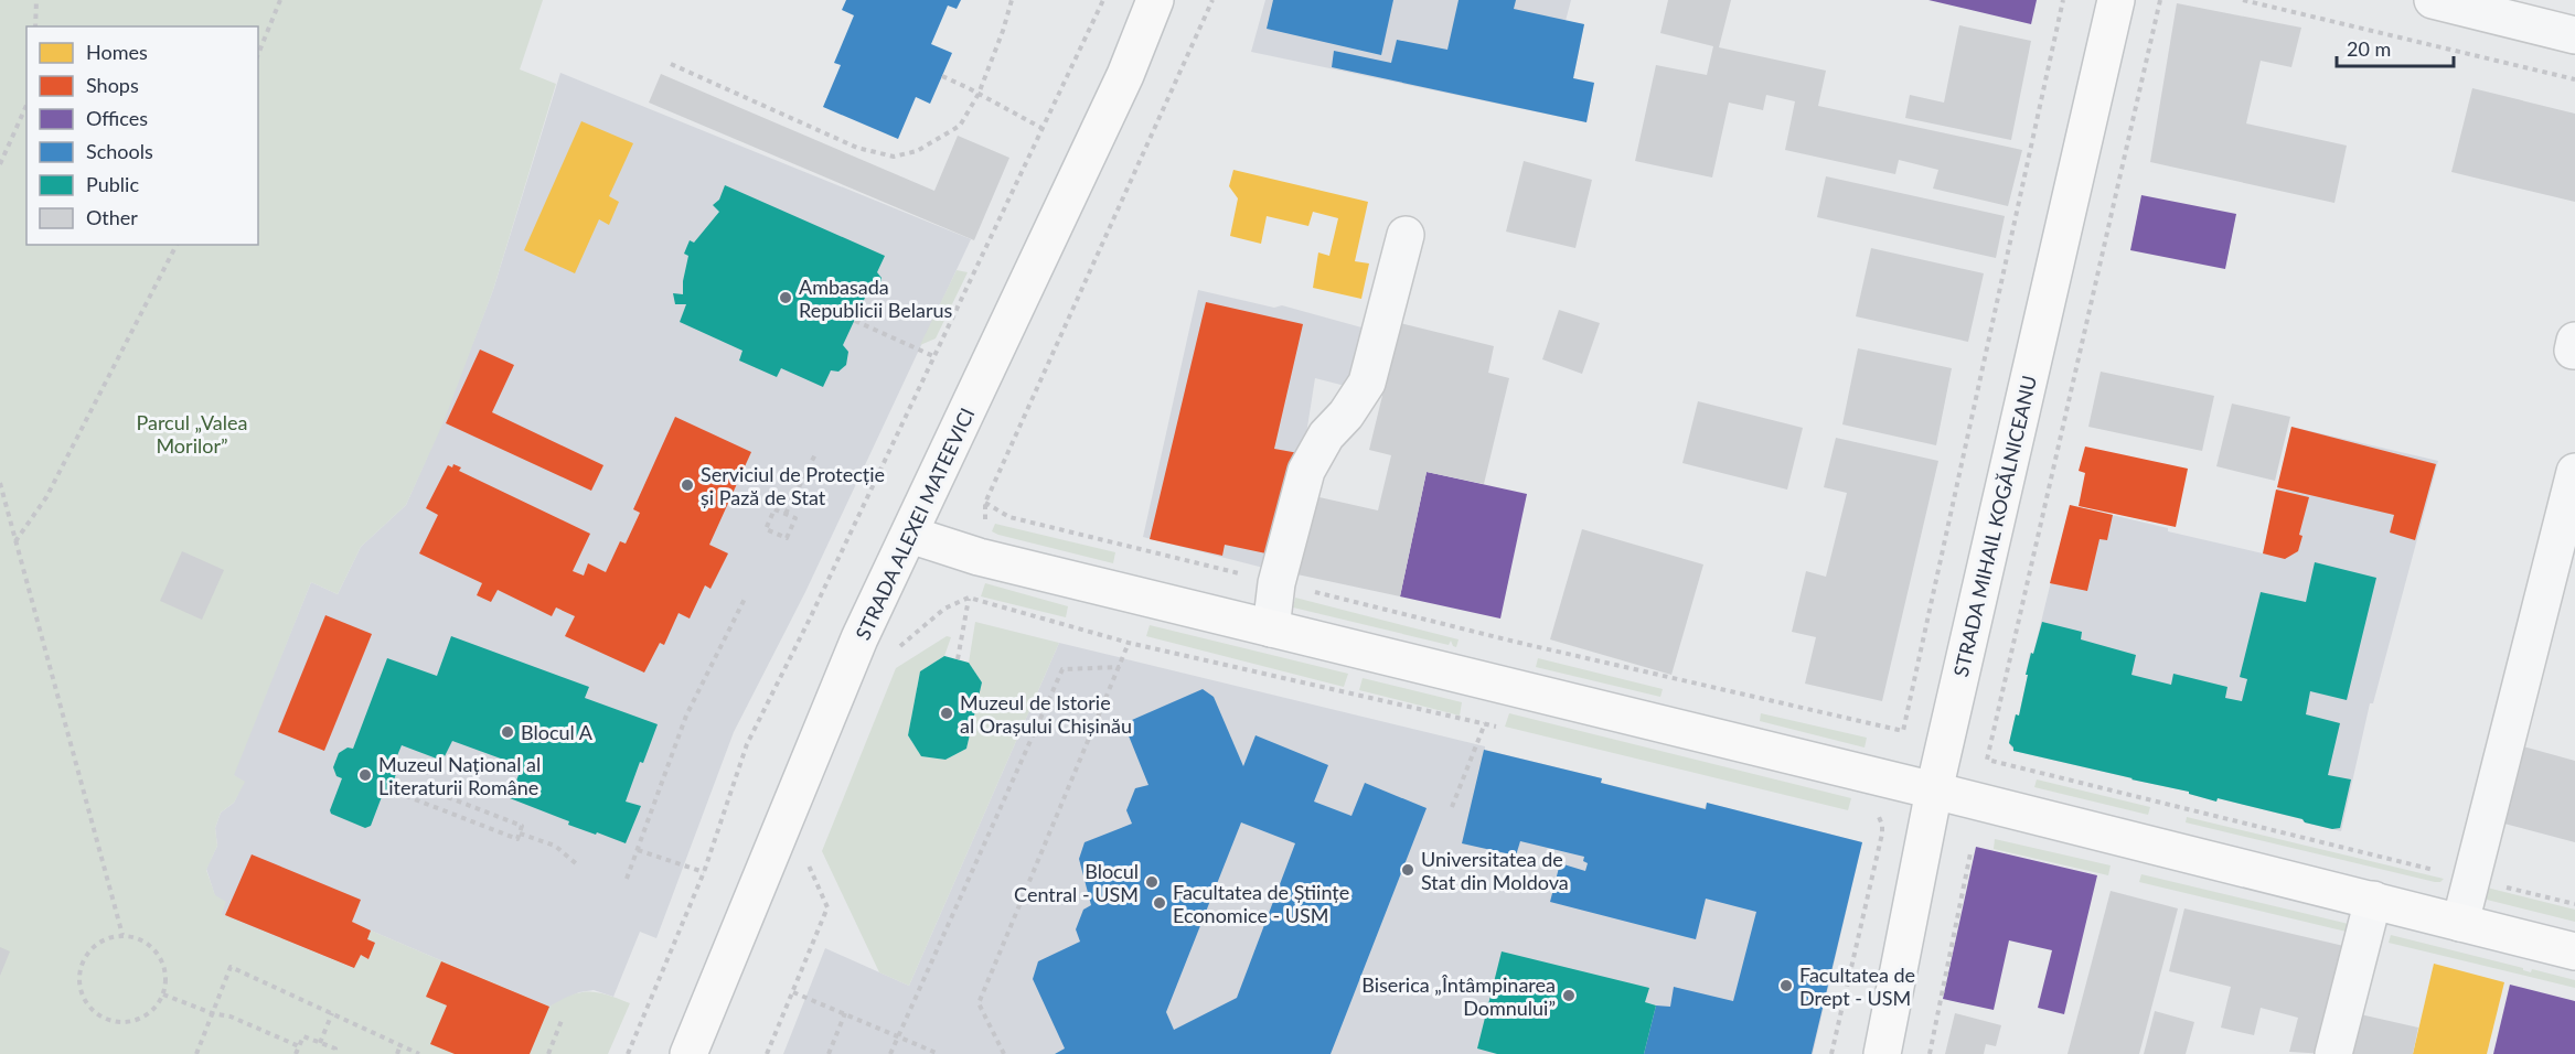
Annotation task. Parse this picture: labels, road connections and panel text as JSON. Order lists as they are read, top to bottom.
{
  "streets": {
    "main road": ["STRADA ALEXEI MATEEVICI", "STRADA MIHAIL KOGĂLNICEANU"]
  },
  "parks": ["Parcul „Valea Morilor”"],
  "places": [
    "Ambasada Republicii Belarus",
    "Serviciul de Protecție și Pază de Stat",
    "Muzeul de Istorie al Orașului Chișinău",
    "Blocul A",
    "Muzeul Național al Literaturii Române",
    "Universitatea de Stat din Moldova",
    "Blocul Central - USM",
    "Facultatea de Științe Economice - USM",
    "Facultatea de Drept - USM",
    "Biserica „Întâmpinarea Domnului”"
  ],
  "legend": [
    "Homes",
    "Shops",
    "Offices",
    "Schools",
    "Public",
    "Other"
  ],
  "scale_bar": "20 m"
}
